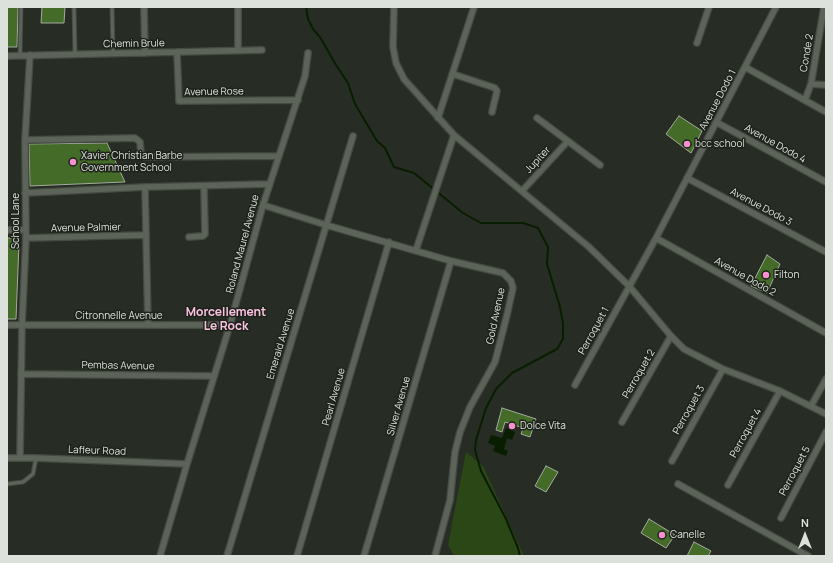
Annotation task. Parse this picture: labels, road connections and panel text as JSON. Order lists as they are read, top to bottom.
{
  "streets": {
    "street": [
      "Chemin Brule",
      "Conde 2",
      "Avenue Rose",
      "Avenue Dodo 1",
      "Avenue Dodo 4",
      "Jupiter",
      "Avenue Dodo 3",
      "School Lane",
      "Avenue Palmier",
      "Roland Maurel Avenue",
      "Avenue Dodo 2",
      "Citronnelle Avenue",
      "Gold Avenue",
      "Perroquet 1",
      "Emerald Avenue",
      "Pembas Avenue",
      "Perroquet 2",
      "Pearl Avenue",
      "Silver Avenue",
      "Perroquet 3",
      "Perroquet 4",
      "Lafleur Road",
      "Perroquet 5"
    ]
  },
  "crossings": [
    ["Chemin Brule", "Avenue Rose"],
    ["Chemin Brule", "School Lane"],
    ["Avenue Rose", "Roland Maurel Avenue"],
    ["Avenue Dodo 1", "Avenue Dodo 4"],
    ["Avenue Dodo 1", "Avenue Dodo 3"],
    ["Avenue Dodo 1", "Avenue Dodo 2"],
    ["Avenue Dodo 1", "Perroquet 1"],
    ["School Lane", "Avenue Palmier"],
    ["School Lane", "Citronnelle Avenue"],
    ["School Lane", "Pembas Avenue"],
    ["School Lane", "Lafleur Road"],
    ["Roland Maurel Avenue", "Citronnelle Avenue"],
    ["Roland Maurel Avenue", "Gold Avenue"],
    ["Roland Maurel Avenue", "Pembas Avenue"],
    ["Roland Maurel Avenue", "Lafleur Road"],
    ["Gold Avenue", "Emerald Avenue"],
    ["Gold Avenue", "Pearl Avenue"],
    ["Gold Avenue", "Silver Avenue"]
  ],
  "districts": ["Morcellement Le Rock"],
  "places": [
    "bcc school",
    "Xavier Christian Barbe Government School",
    "Filton",
    "Dolce Vita",
    "Canelle"
  ],
  "north": "top"
}
